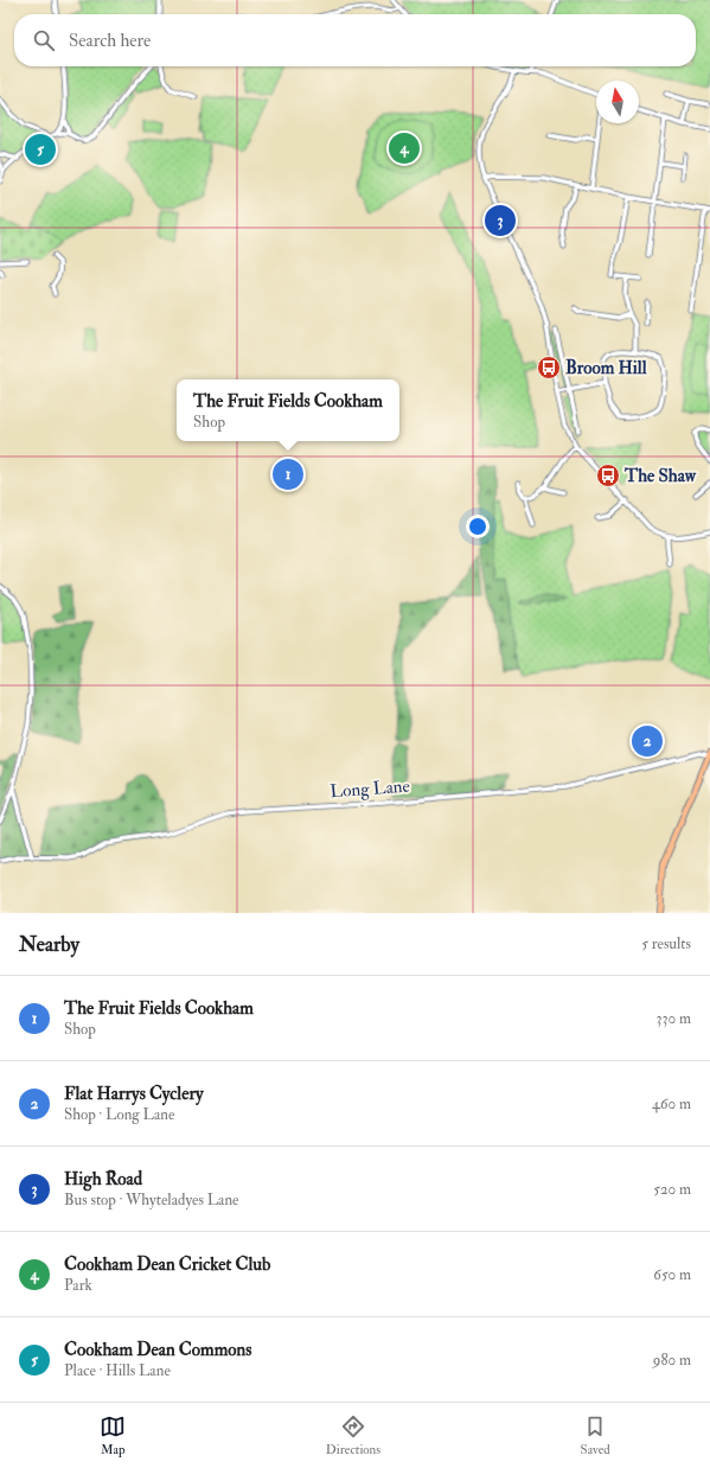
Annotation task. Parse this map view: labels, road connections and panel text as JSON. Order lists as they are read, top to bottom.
{
  "streets": {
    "street": ["Long Lane"]
  },
  "places": {
    "bus stop": ["Broom Hill", "The Shaw"]
  },
  "north": "top",
  "page": {
    "search": "Search here",
    "pins": [
      "4",
      "5",
      "3",
      "1",
      "2"
    ],
    "popup": ["The Fruit Fields Cookham", "Shop"],
    "heading": ["Nearby", "5 results"],
    "list": [
      {
        "mark": "1",
        "name": "The Fruit Fields Cookham",
        "note": "Shop",
        "value": "330 m"
      },
      {
        "mark": "2",
        "name": "Flat Harrys Cyclery",
        "note": "Shop · Long Lane",
        "value": "460 m"
      },
      {
        "mark": "3",
        "name": "High Road",
        "note": "Bus stop · Whyteladyes Lane",
        "value": "520 m"
      },
      {
        "mark": "4",
        "name": "Cookham Dean Cricket Club",
        "note": "Park",
        "value": "650 m"
      },
      {
        "mark": "5",
        "name": "Cookham Dean Commons",
        "note": "Place · Hills Lane",
        "value": "980 m"
      }
    ],
    "nav": ["Map", "Directions", "Saved"]
  }
}
